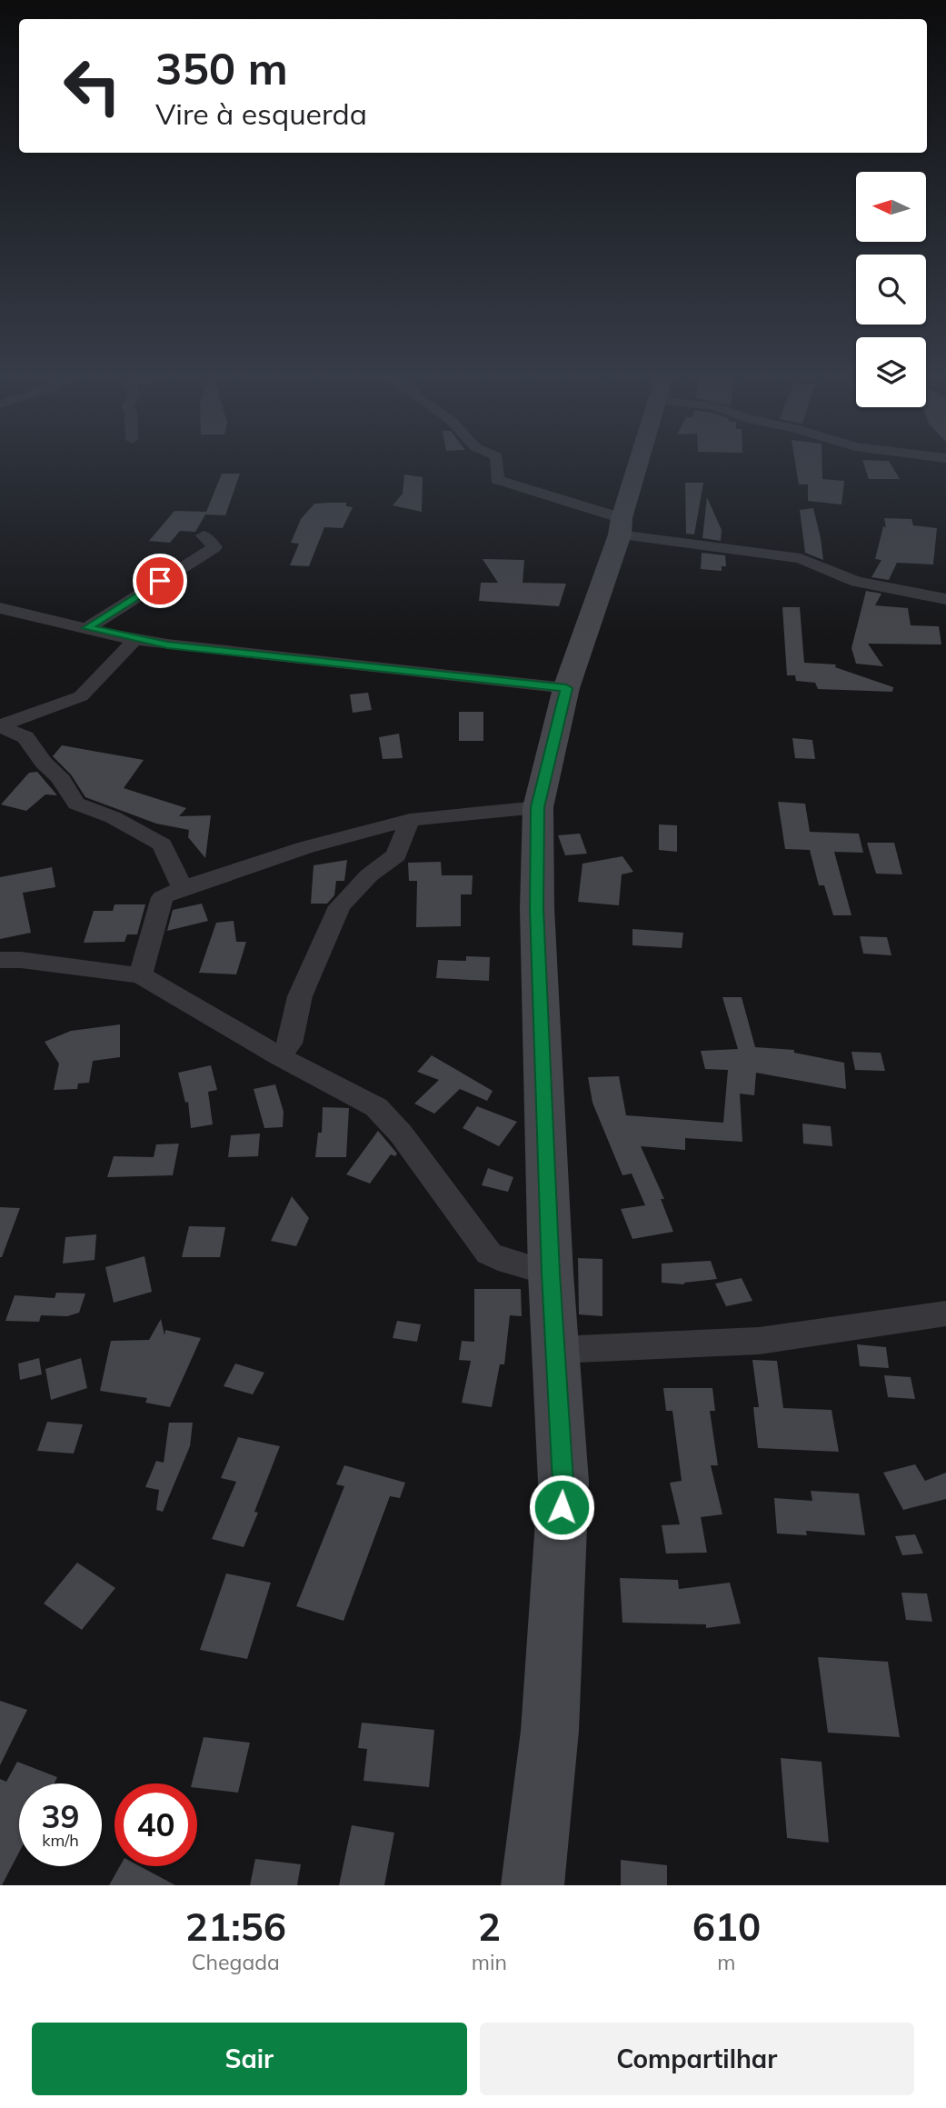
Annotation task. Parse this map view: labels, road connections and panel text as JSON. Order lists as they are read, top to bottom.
{
  "north": "left",
  "page": {
    "turn": ["350 m", "Vire à esquerda"],
    "speed": "39 km/h",
    "limit": "40",
    "eta": [
      "21:56",
      "Chegada",
      "2",
      "min",
      "610",
      "m"
    ],
    "buttons": ["Sair", "Compartilhar"]
  }
}
